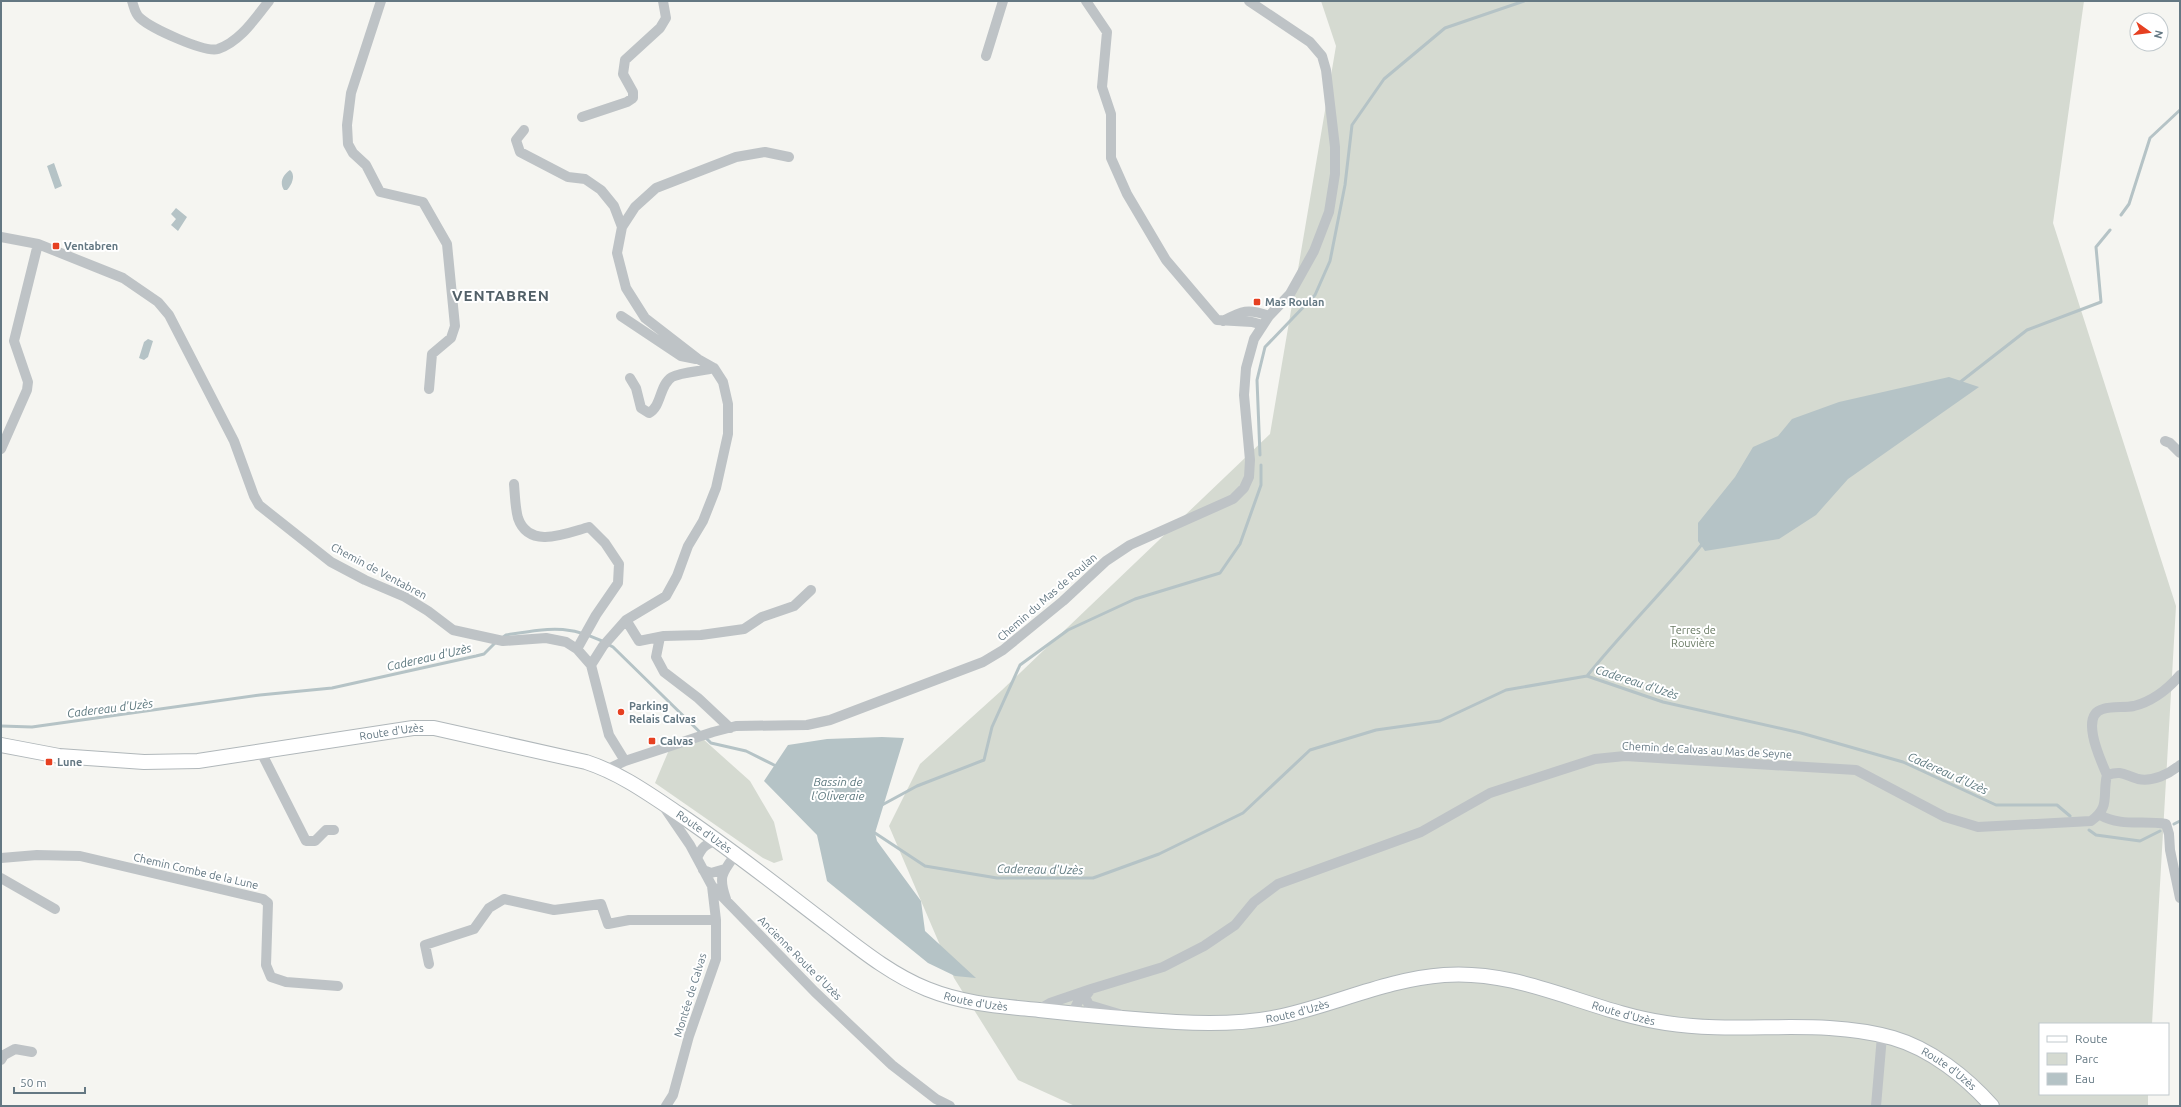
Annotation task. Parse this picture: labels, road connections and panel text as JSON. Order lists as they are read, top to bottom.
{
  "streets": {
    "main road": ["Route d'Uzès"],
    "street": [
      "Chemin de Ventabren",
      "Chemin du Mas de Roulan",
      "Chemin de Calvas au Mas de Seyne",
      "Chemin Combe de la Lune",
      "Ancienne Route d'Uzès",
      "Montée de Calvas"
    ]
  },
  "crossings": [
    ["Chemin de Ventabren", "Chemin du Mas de Roulan"],
    ["Chemin du Mas de Roulan", "Route d'Uzès"],
    ["Route d'Uzès", "Chemin de Calvas au Mas de Seyne"],
    ["Route d'Uzès", "Ancienne Route d'Uzès"],
    ["Ancienne Route d'Uzès", "Montée de Calvas"]
  ],
  "districts": ["VENTABREN"],
  "water": ["Cadereau d'Uzès", "Bassin de l'Oliveraie"],
  "parks": ["Terres de Rouvière"],
  "places": {
    "transit": [
      "Ventabren",
      "Mas Roulan",
      "Calvas",
      "Lune"
    ],
    "other": ["Parking Relais Calvas"]
  },
  "legend": ["Route", "Parc", "Eau"],
  "scale_bar": "50 m",
  "north": "right"
}
